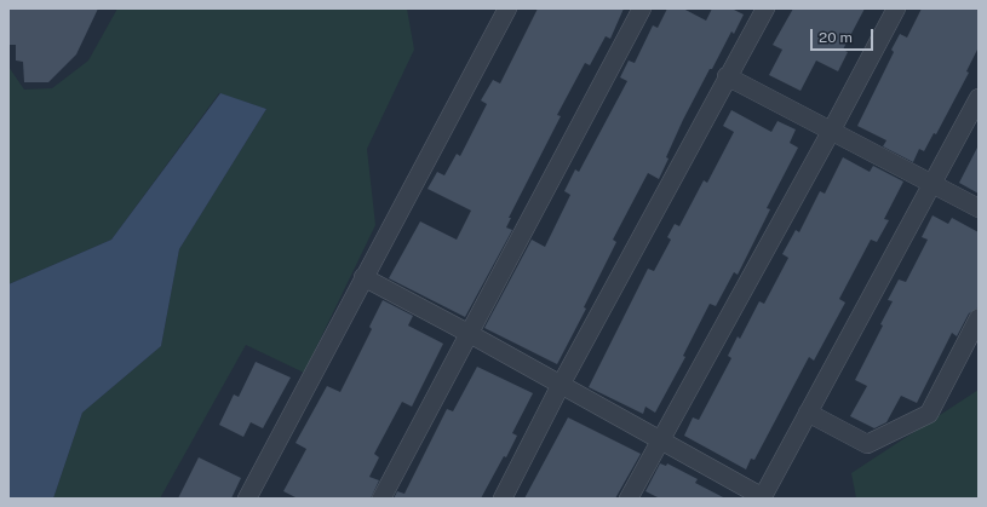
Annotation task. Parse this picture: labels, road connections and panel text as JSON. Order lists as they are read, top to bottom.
{
  "scale_bar": "20 m"
}
